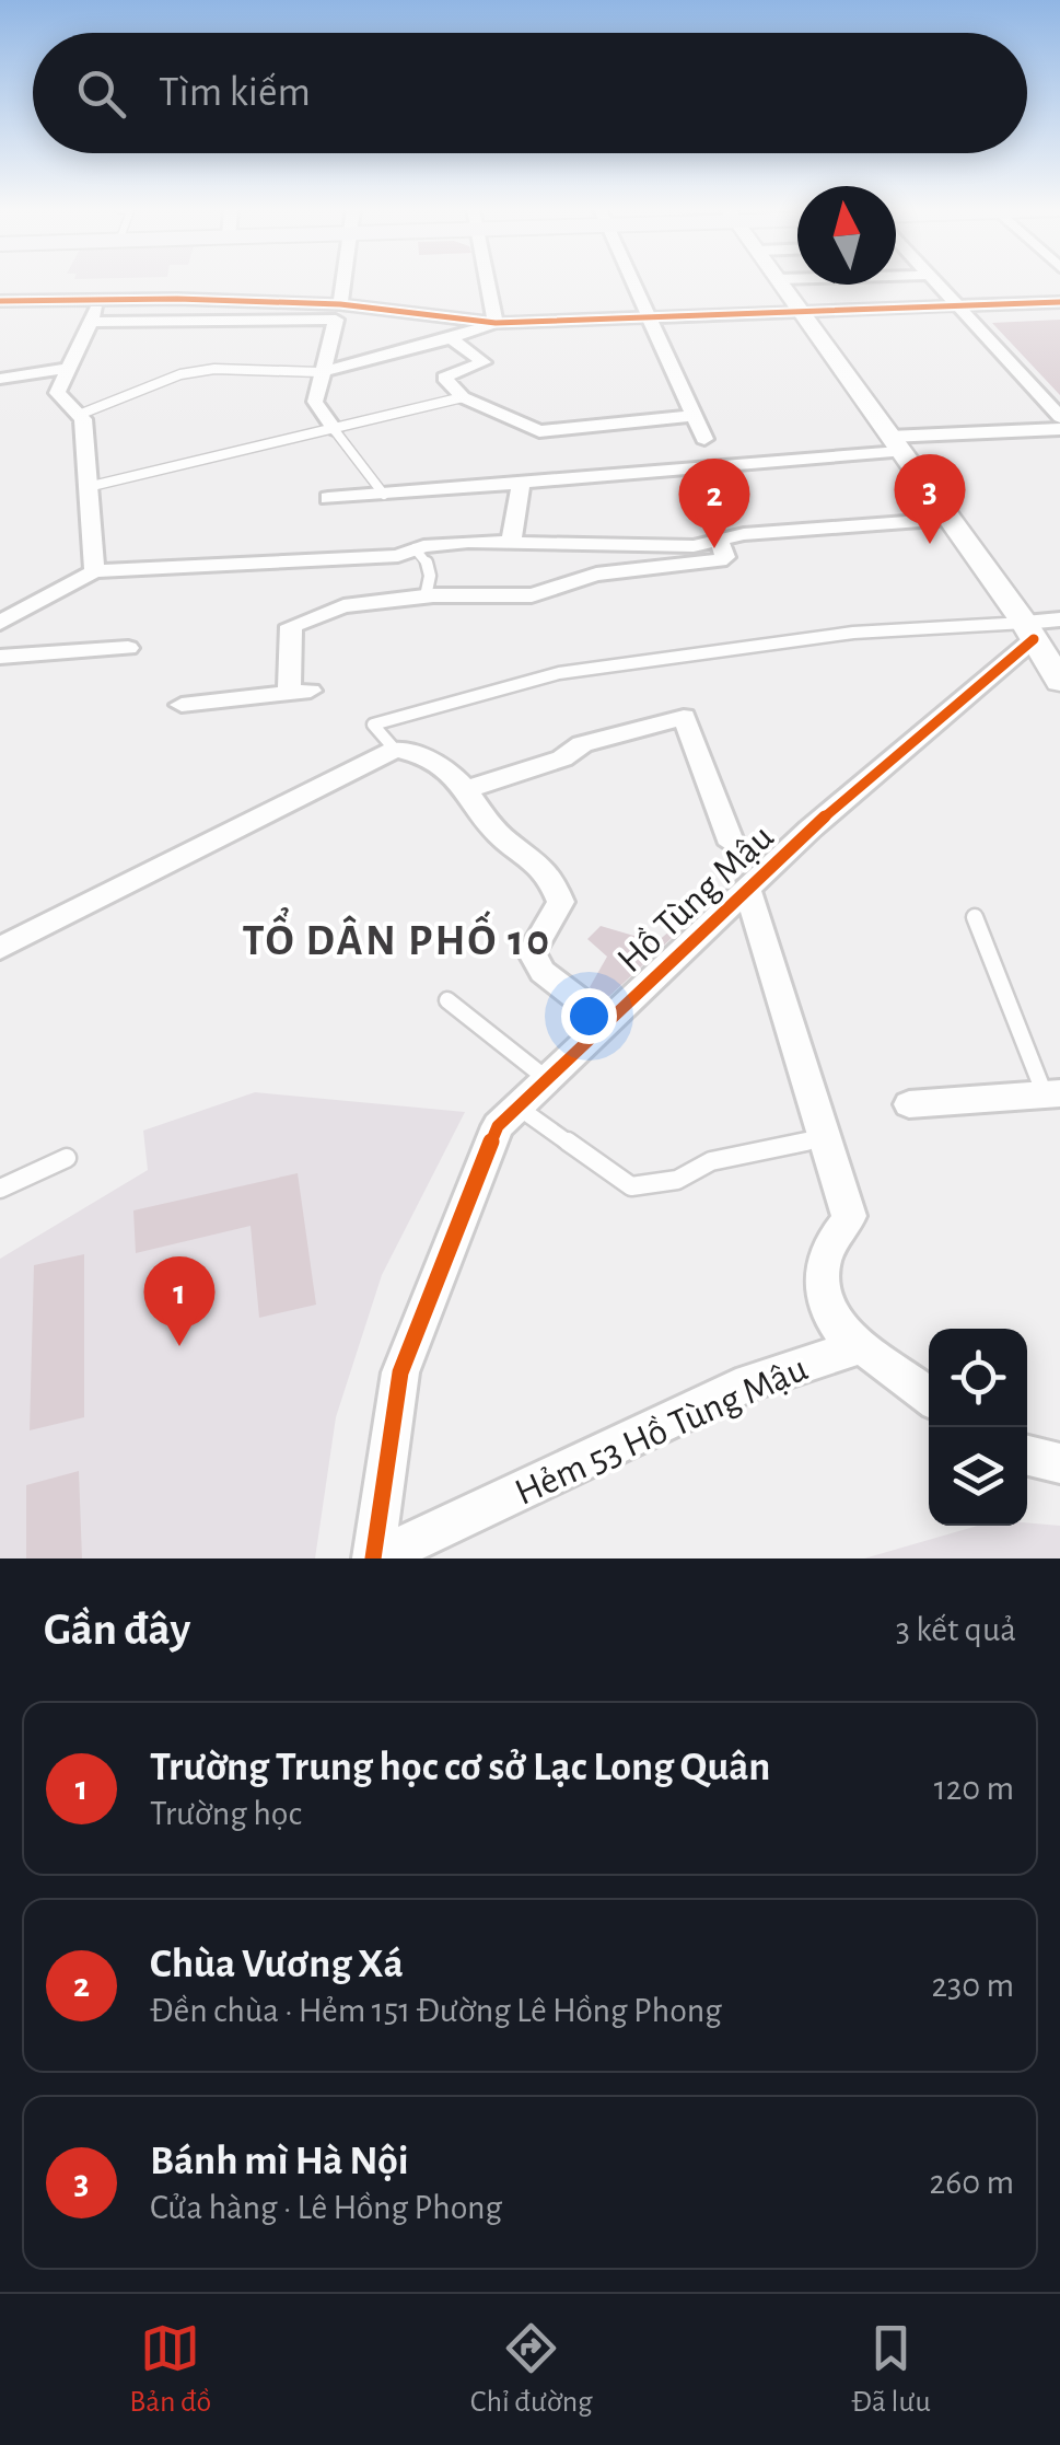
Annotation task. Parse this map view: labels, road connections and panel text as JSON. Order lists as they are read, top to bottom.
{
  "streets": {
    "street": ["Hồ Tùng Mậu", "Hẻm 53 Hồ Tùng Mậu"]
  },
  "crossings": [
    ["Hồ Tùng Mậu", "Hẻm 53 Hồ Tùng Mậu"]
  ],
  "districts": ["TỔ DÂN PHỐ 10"],
  "north": "top",
  "page": {
    "search": "Tìm kiếm",
    "pins": ["3", "2", "1"],
    "heading": ["Gần đây", "3 kết quả"],
    "list": [
      {
        "mark": "1",
        "name": "Trường Trung học cơ sở Lạc Long Quân",
        "note": "Trường học",
        "value": "120 m"
      },
      {
        "mark": "2",
        "name": "Chùa Vương Xá",
        "note": "Đền chùa · Hẻm 151 Đường Lê Hồng Phong",
        "value": "230 m"
      },
      {
        "mark": "3",
        "name": "Bánh mì Hà Nội",
        "note": "Cửa hàng · Lê Hồng Phong",
        "value": "260 m"
      }
    ],
    "nav": ["Bản đồ", "Chỉ đường", "Đã lưu"]
  }
}
